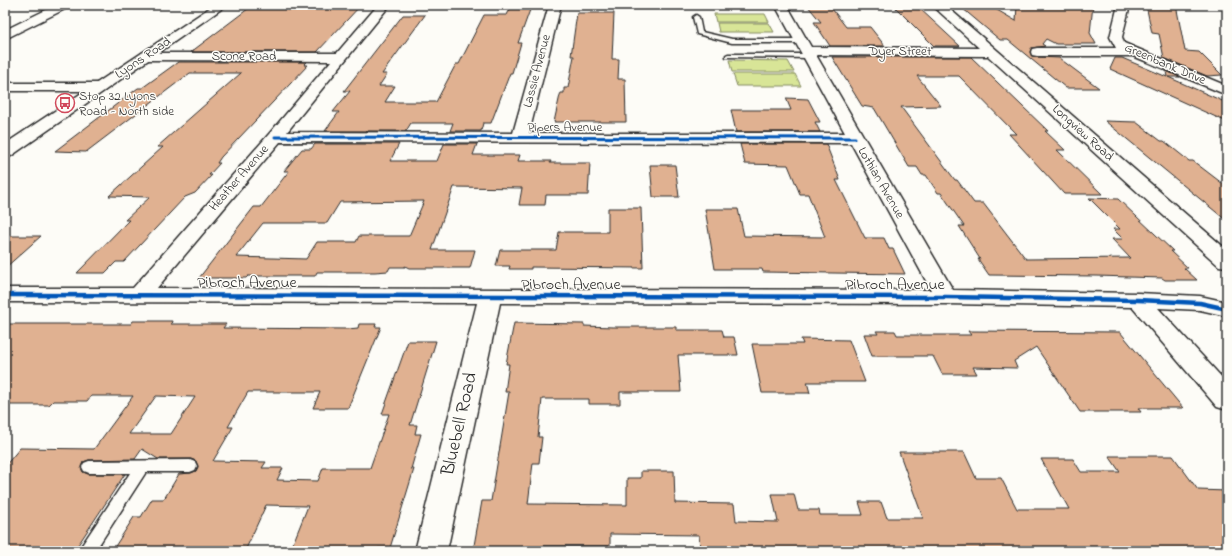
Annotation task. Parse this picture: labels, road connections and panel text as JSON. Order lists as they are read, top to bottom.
{
  "streets": {
    "street": [
      "Dyer Street",
      "Scone Road",
      "Lyons Road",
      "Greenbank Drive",
      "Lassie Avenue",
      "Pipers Avenue",
      "Longview Road",
      "Heather Avenue",
      "Lothian Avenue",
      "Pibroch Avenue",
      "Bluebell Road"
    ]
  },
  "crossings": [
    ["Dyer Street", "Longview Road"],
    ["Dyer Street", "Lothian Avenue"],
    ["Scone Road", "Lyons Road"],
    ["Scone Road", "Heather Avenue"],
    ["Lassie Avenue", "Pipers Avenue"],
    ["Pipers Avenue", "Heather Avenue"],
    ["Pipers Avenue", "Lothian Avenue"],
    ["Heather Avenue", "Pibroch Avenue"],
    ["Lothian Avenue", "Pibroch Avenue"],
    ["Pibroch Avenue", "Bluebell Road"]
  ],
  "places": {
    "bus stop": ["Stop 32 Lyons Road - North side"]
  }
}
